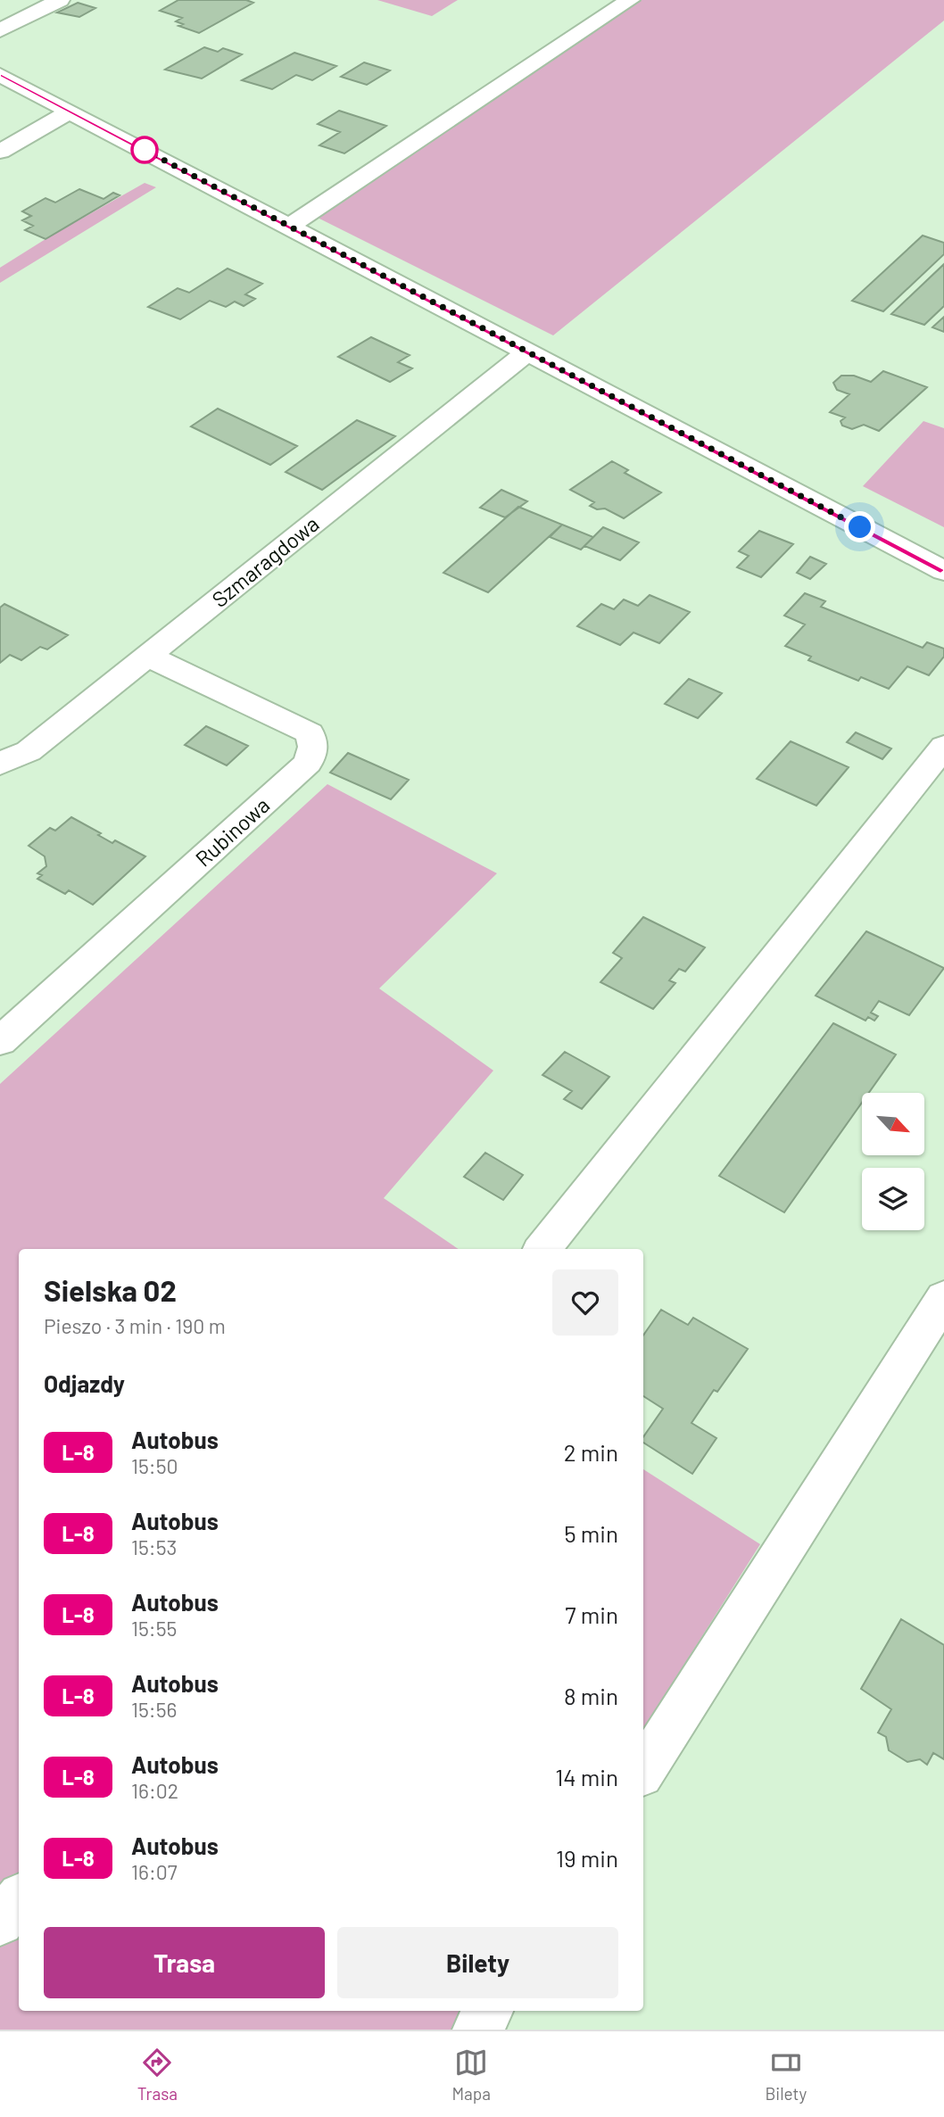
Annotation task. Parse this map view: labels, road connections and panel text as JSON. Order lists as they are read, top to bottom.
{
  "streets": {
    "street": ["Szmaragdowa", "Rubinowa"]
  },
  "crossings": [
    ["Szmaragdowa", "Rubinowa"]
  ],
  "lines": ["bus line L-8"],
  "north": "bottom right",
  "page": {
    "heading": [
      ["Sielska 02", "Pieszo · 3 min · 190 m"],
      "Odjazdy"
    ],
    "list": [
      {
        "mark": "L-8",
        "name": "Autobus",
        "note": "15:50",
        "value": "2 min"
      },
      {
        "mark": "L-8",
        "name": "Autobus",
        "note": "15:53",
        "value": "5 min"
      },
      {
        "mark": "L-8",
        "name": "Autobus",
        "note": "15:55",
        "value": "7 min"
      },
      {
        "mark": "L-8",
        "name": "Autobus",
        "note": "15:56",
        "value": "8 min"
      },
      {
        "mark": "L-8",
        "name": "Autobus",
        "note": "16:02",
        "value": "14 min"
      },
      {
        "mark": "L-8",
        "name": "Autobus",
        "note": "16:07",
        "value": "19 min"
      }
    ],
    "buttons": ["Trasa", "Bilety"],
    "tabs": ["Trasa", "Mapa", "Bilety"]
  }
}
